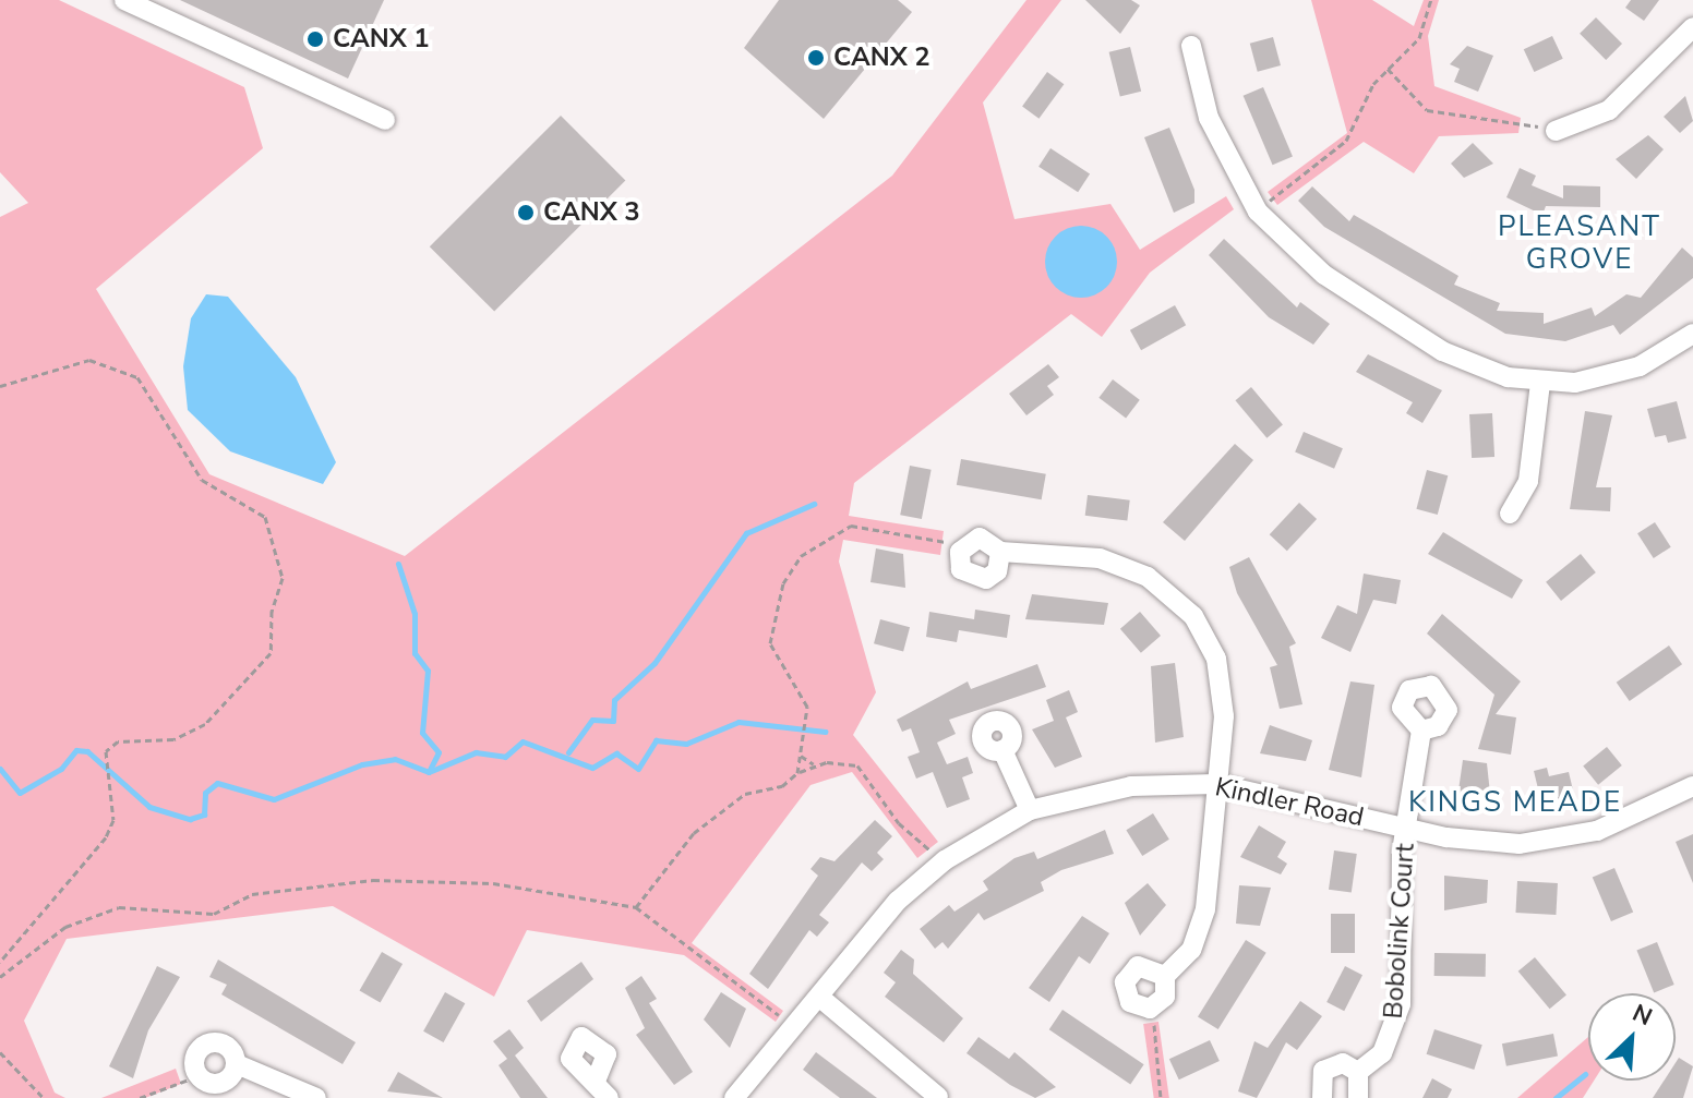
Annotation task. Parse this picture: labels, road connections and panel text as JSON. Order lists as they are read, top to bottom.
{
  "streets": {
    "street": ["Kindler Road", "Bobolink Court"]
  },
  "crossings": [
    ["Kindler Road", "Bobolink Court"]
  ],
  "districts": ["PLEASANT GROVE", "KINGS MEADE"],
  "places": ["CANX 1", "CANX 2", "CANX 3"],
  "north": "top right"
}
